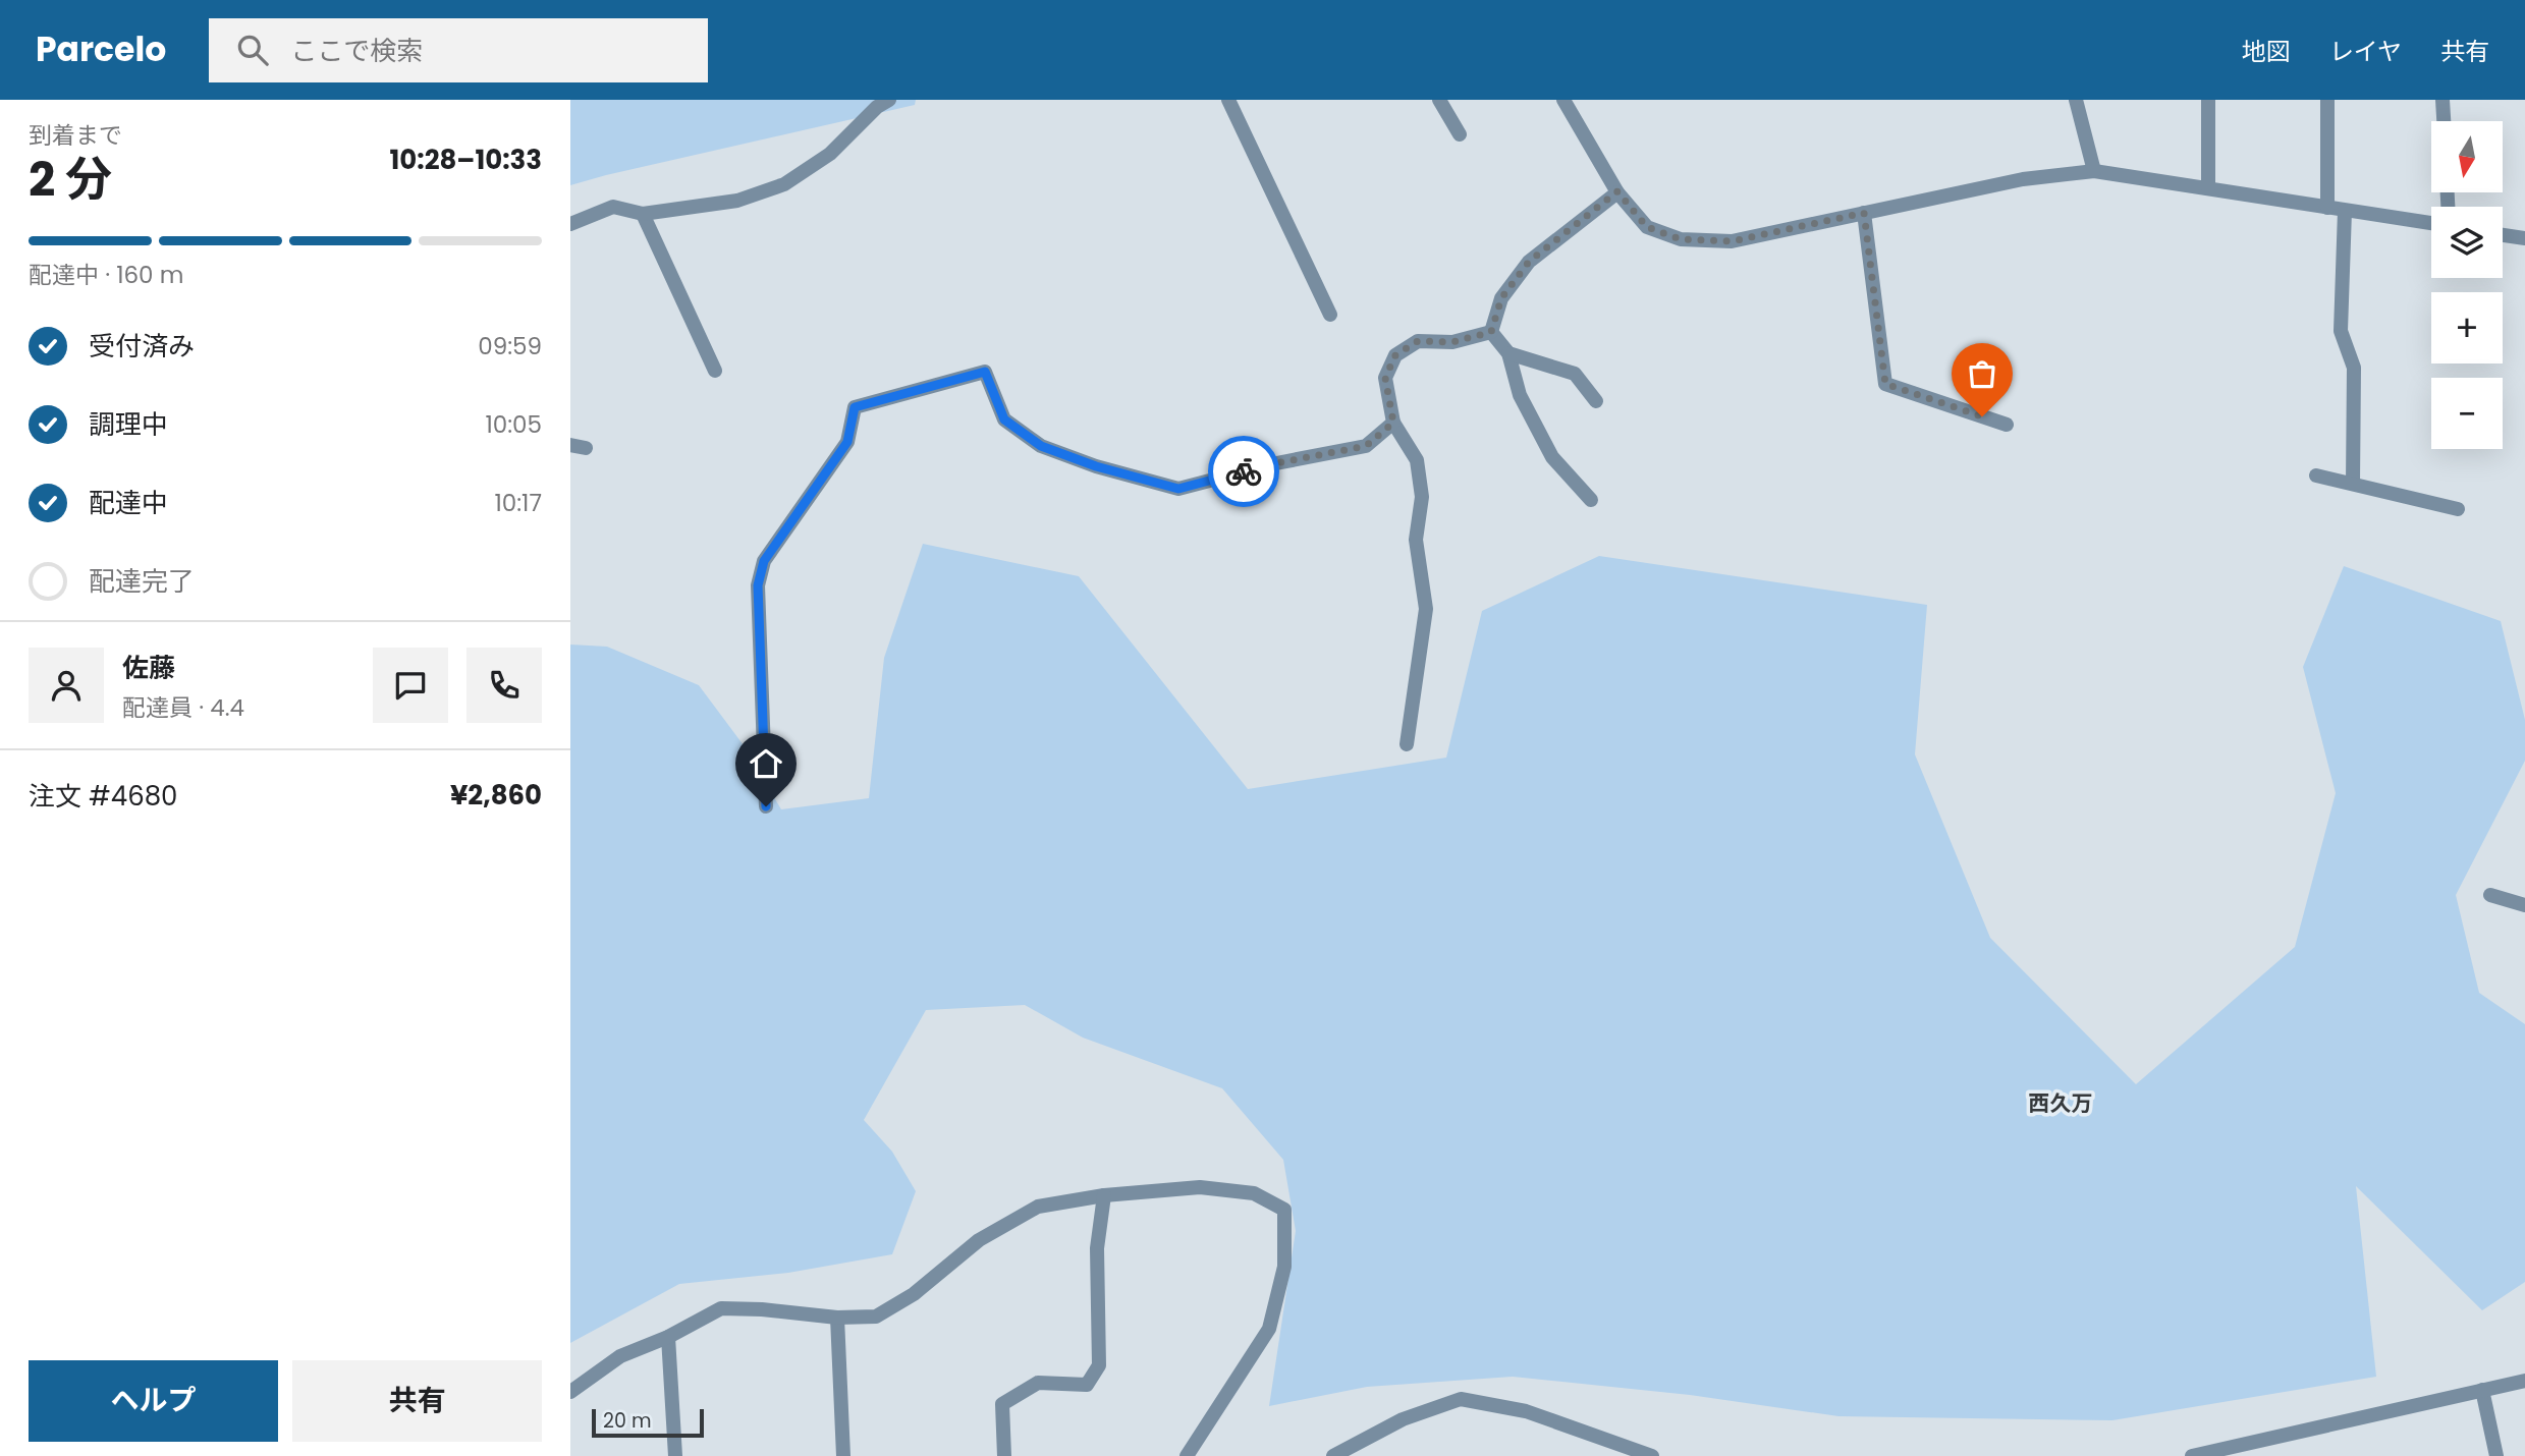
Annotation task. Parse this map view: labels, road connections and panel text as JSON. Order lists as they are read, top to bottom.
{
  "districts": ["西久万"],
  "scale_bar": "20 m",
  "north": "bottom",
  "page": {
    "header": "Parcelo",
    "search": "ここで検索",
    "nav": ["地図", "レイヤ", "共有"],
    "heading": ["2 分", "到着まで", "10:28–10:33"],
    "panel": [
      "佐藤",
      "配達員 · 4.4",
      "注文 #4680",
      "¥2,860"
    ],
    "map_buttons": ["+", "−"],
    "bar": "配達中 · 160 m",
    "list": [
      ["受付済み", "09:59"],
      ["調理中", "10:05"],
      ["配達中", "10:17"],
      "配達完了"
    ],
    "buttons": ["ヘルプ", "共有"],
    "scale": "20 m"
  }
}
